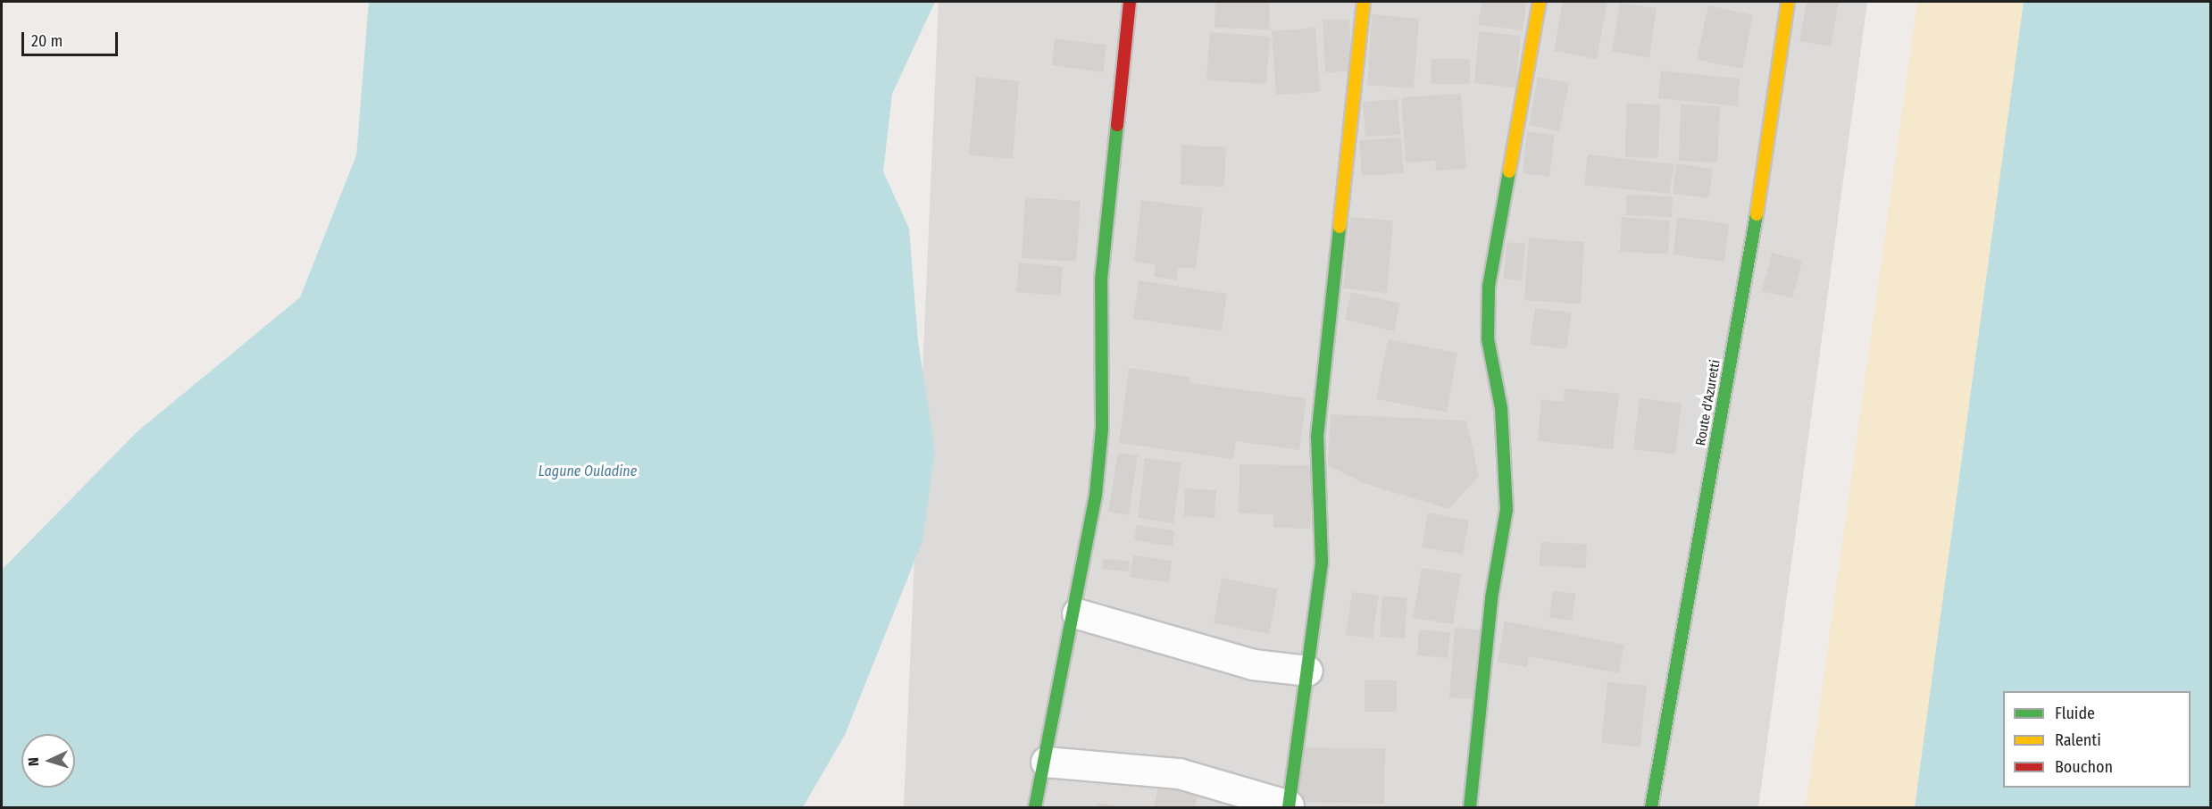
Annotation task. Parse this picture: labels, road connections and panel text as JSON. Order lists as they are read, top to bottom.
{
  "streets": {
    "street": ["Route d'Azuretti"]
  },
  "water": ["Lagune Ouladine"],
  "legend": ["Fluide", "Ralenti", "Bouchon"],
  "scale_bar": "20 m",
  "north": "left"
}
